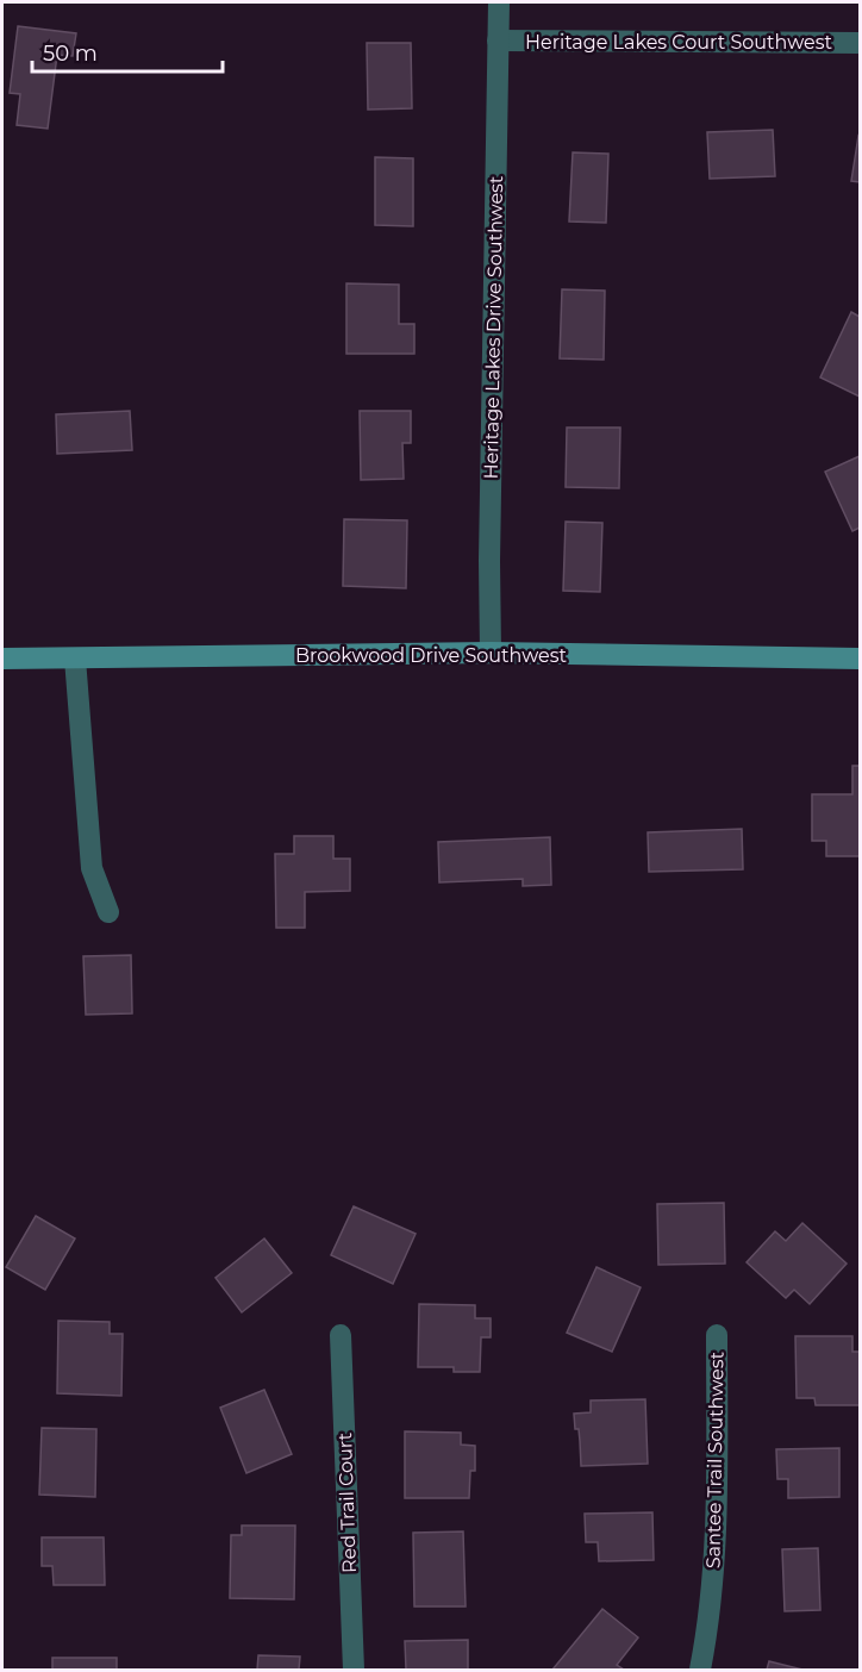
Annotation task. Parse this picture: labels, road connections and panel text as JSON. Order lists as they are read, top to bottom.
{
  "streets": {
    "street": [
      "Heritage Lakes Court Southwest",
      "Heritage Lakes Drive Southwest",
      "Brookwood Drive Southwest",
      "Santee Trail Southwest",
      "Red Trail Court"
    ]
  },
  "crossings": [
    ["Heritage Lakes Court Southwest", "Heritage Lakes Drive Southwest"],
    ["Heritage Lakes Drive Southwest", "Brookwood Drive Southwest"]
  ],
  "scale_bar": "50 m"
}
